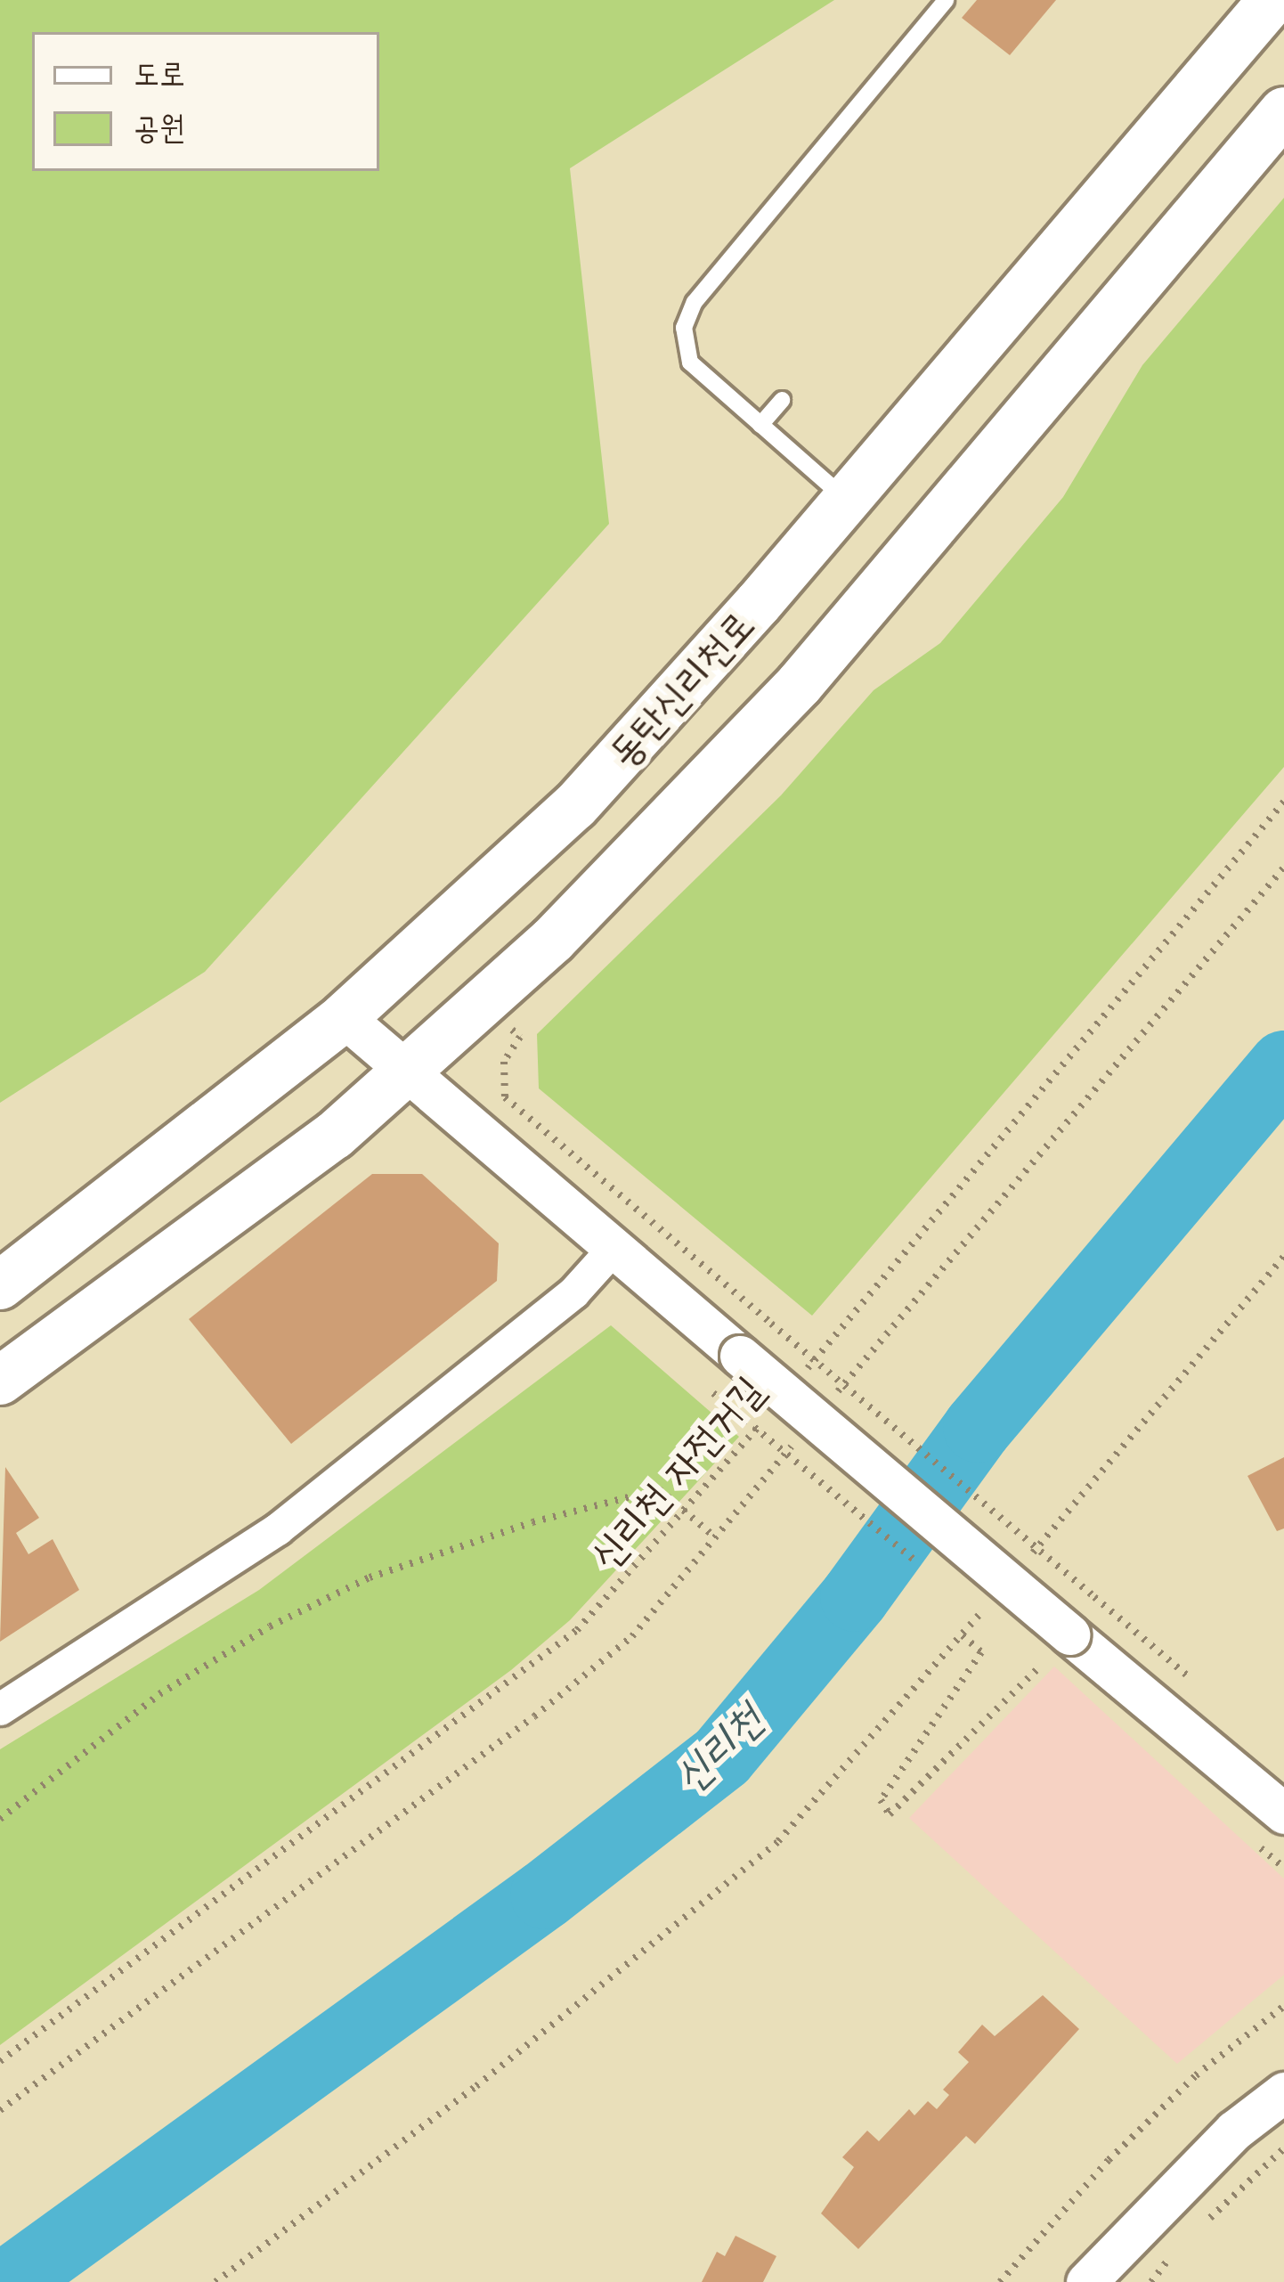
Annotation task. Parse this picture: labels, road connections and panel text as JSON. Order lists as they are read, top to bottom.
{
  "streets": {
    "main road": ["동탄신리천로"],
    "path": ["신리천 자전거길"]
  },
  "water": ["신리천"],
  "legend": ["도로", "공원"]
}
